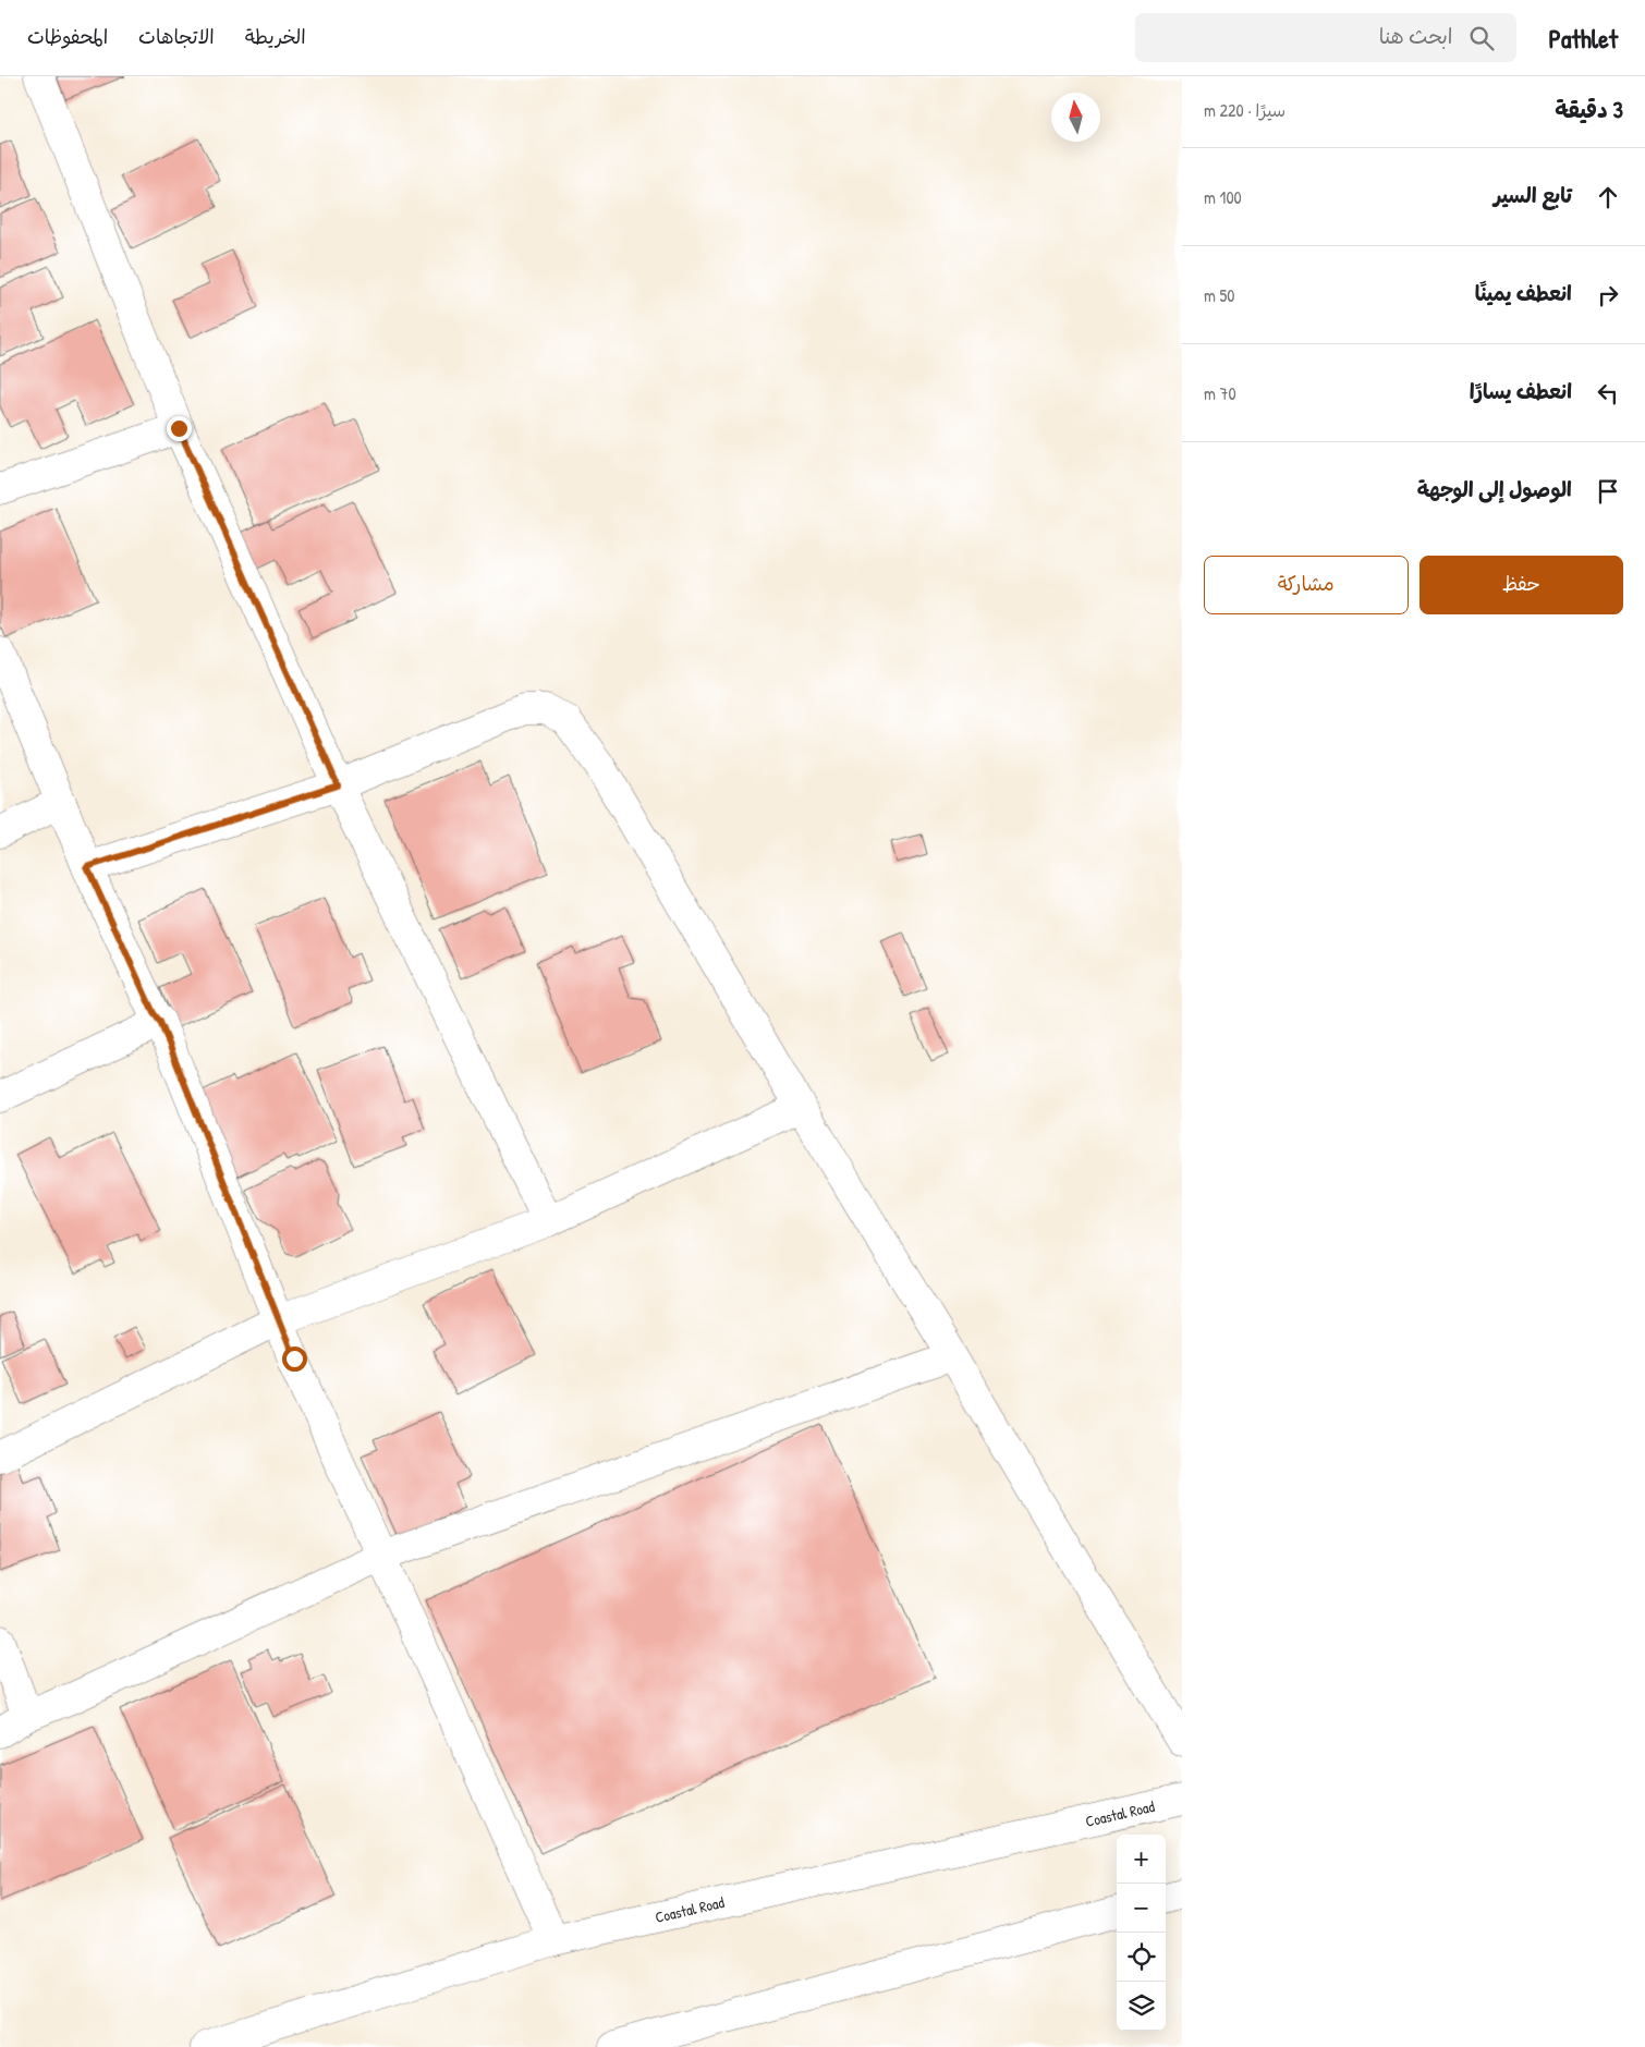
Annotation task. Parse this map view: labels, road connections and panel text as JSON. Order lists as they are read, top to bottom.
{
  "streets": {
    "main road": ["Coastal Road"]
  },
  "north": "top",
  "page": {
    "header": "Pathlet",
    "search": "ابحث هنا",
    "nav": ["الخريطة", "الاتجاهات", "المحفوظات"],
    "heading": ["3 دقيقة", "سيرًا · 220 m"],
    "list": [
      ["تابع السير", "100 m"],
      ["انعطف يمينًا", "50 m"],
      ["انعطف يسارًا", "70 m"],
      "الوصول إلى الوجهة"
    ],
    "buttons": ["حفظ", "مشاركة"],
    "map_buttons": ["+", "−"]
  }
}
